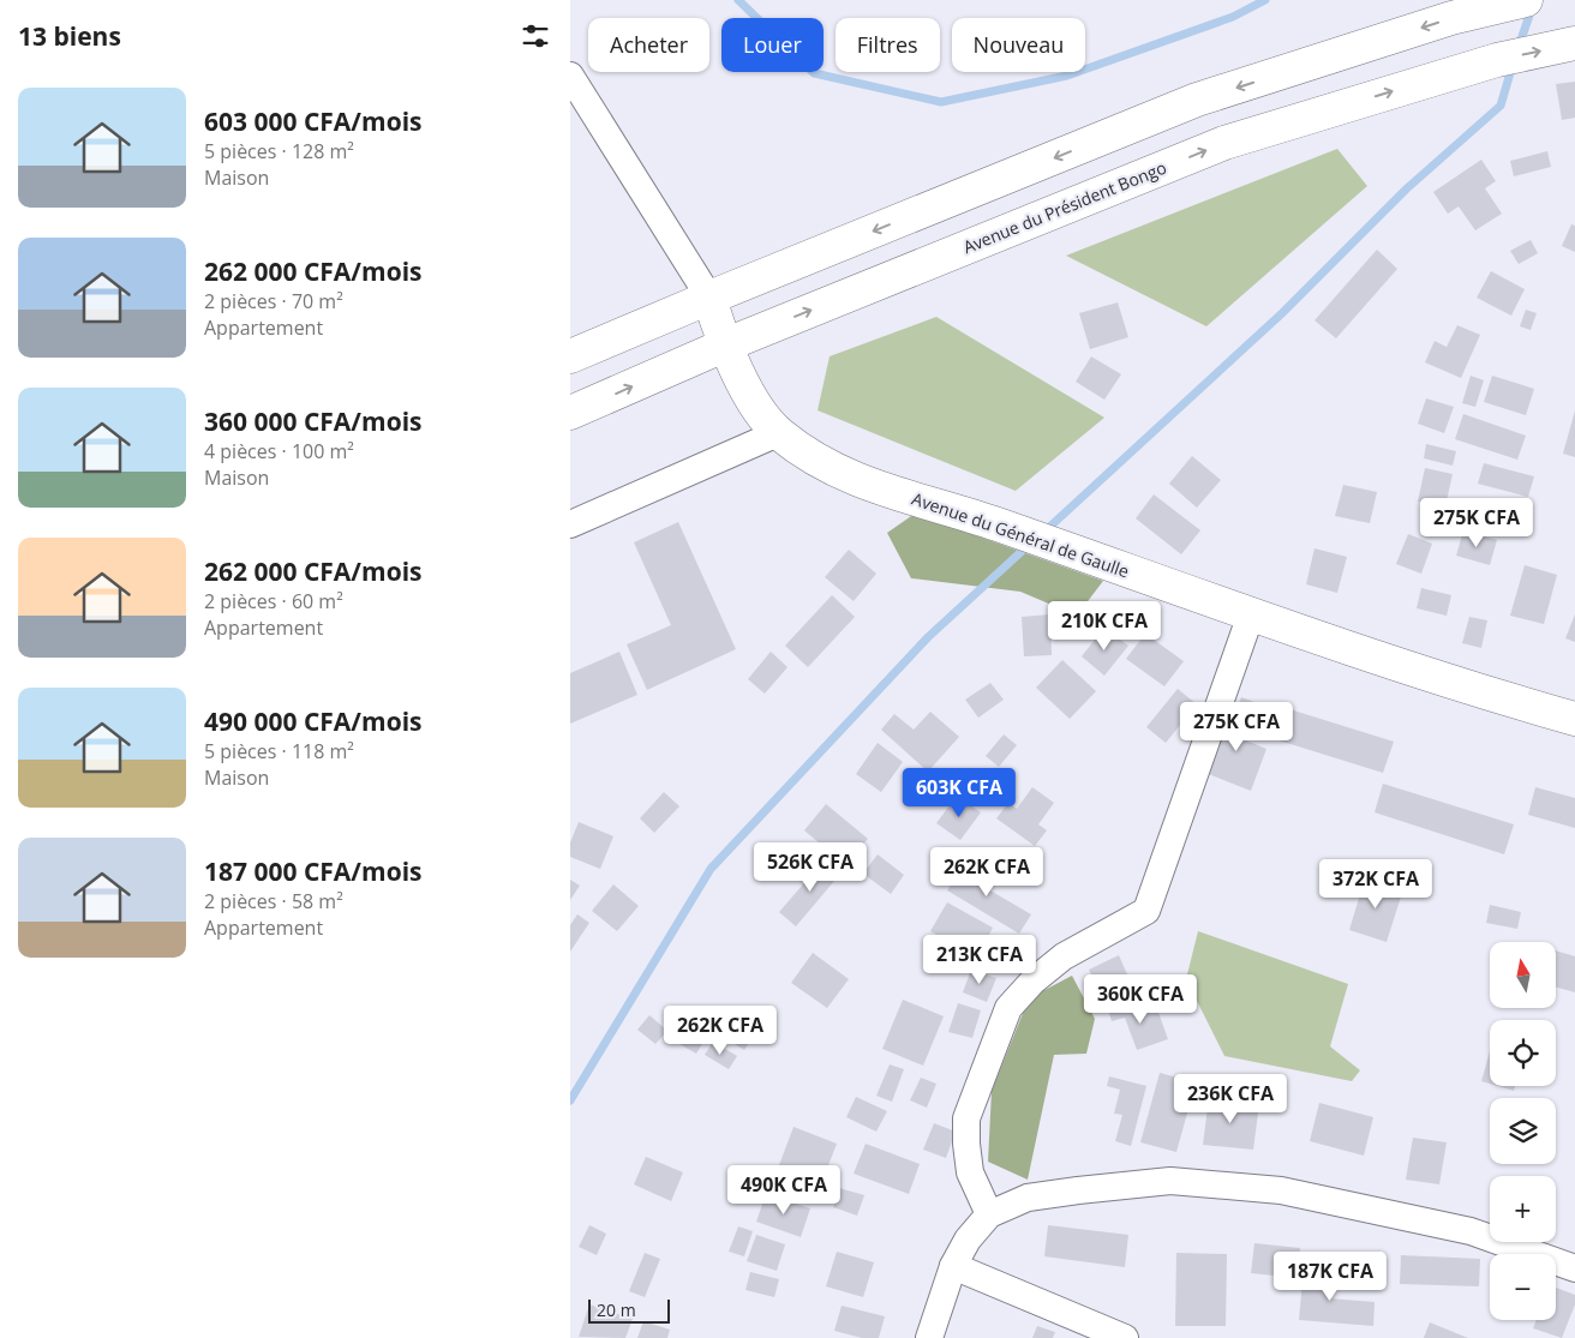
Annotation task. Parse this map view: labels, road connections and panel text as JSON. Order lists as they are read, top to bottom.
{
  "streets": {
    "street": ["Avenue du Président Bongo", "Avenue du Général de Gaulle"]
  },
  "crossings": [
    ["Avenue du Président Bongo", "Avenue du Général de Gaulle"]
  ],
  "scale_bar": "20 m",
  "north": "top",
  "page": {
    "heading": "13 biens",
    "chip": [
      "Acheter",
      "Louer",
      "Filtres",
      "Nouveau"
    ],
    "list": [
      {
        "name": "603 000 CFA/mois",
        "note": "5 pièces · 128 m² · Maison"
      },
      {
        "name": "262 000 CFA/mois",
        "note": "2 pièces · 70 m² · Appartement"
      },
      {
        "name": "360 000 CFA/mois",
        "note": "4 pièces · 100 m² · Maison"
      },
      {
        "name": "262 000 CFA/mois",
        "note": "2 pièces · 60 m² · Appartement"
      },
      {
        "name": "490 000 CFA/mois",
        "note": "5 pièces · 118 m² · Maison"
      },
      {
        "name": "187 000 CFA/mois",
        "note": "2 pièces · 58 m² · Appartement"
      }
    ],
    "price": [
      "275K CFA",
      "210K CFA",
      "275K CFA",
      "603K CFA",
      "526K CFA",
      "262K CFA",
      "372K CFA",
      "213K CFA",
      "360K CFA",
      "262K CFA",
      "236K CFA",
      "490K CFA",
      "187K CFA"
    ],
    "map_buttons": ["+", "−"],
    "scale": "20 m"
  }
}
